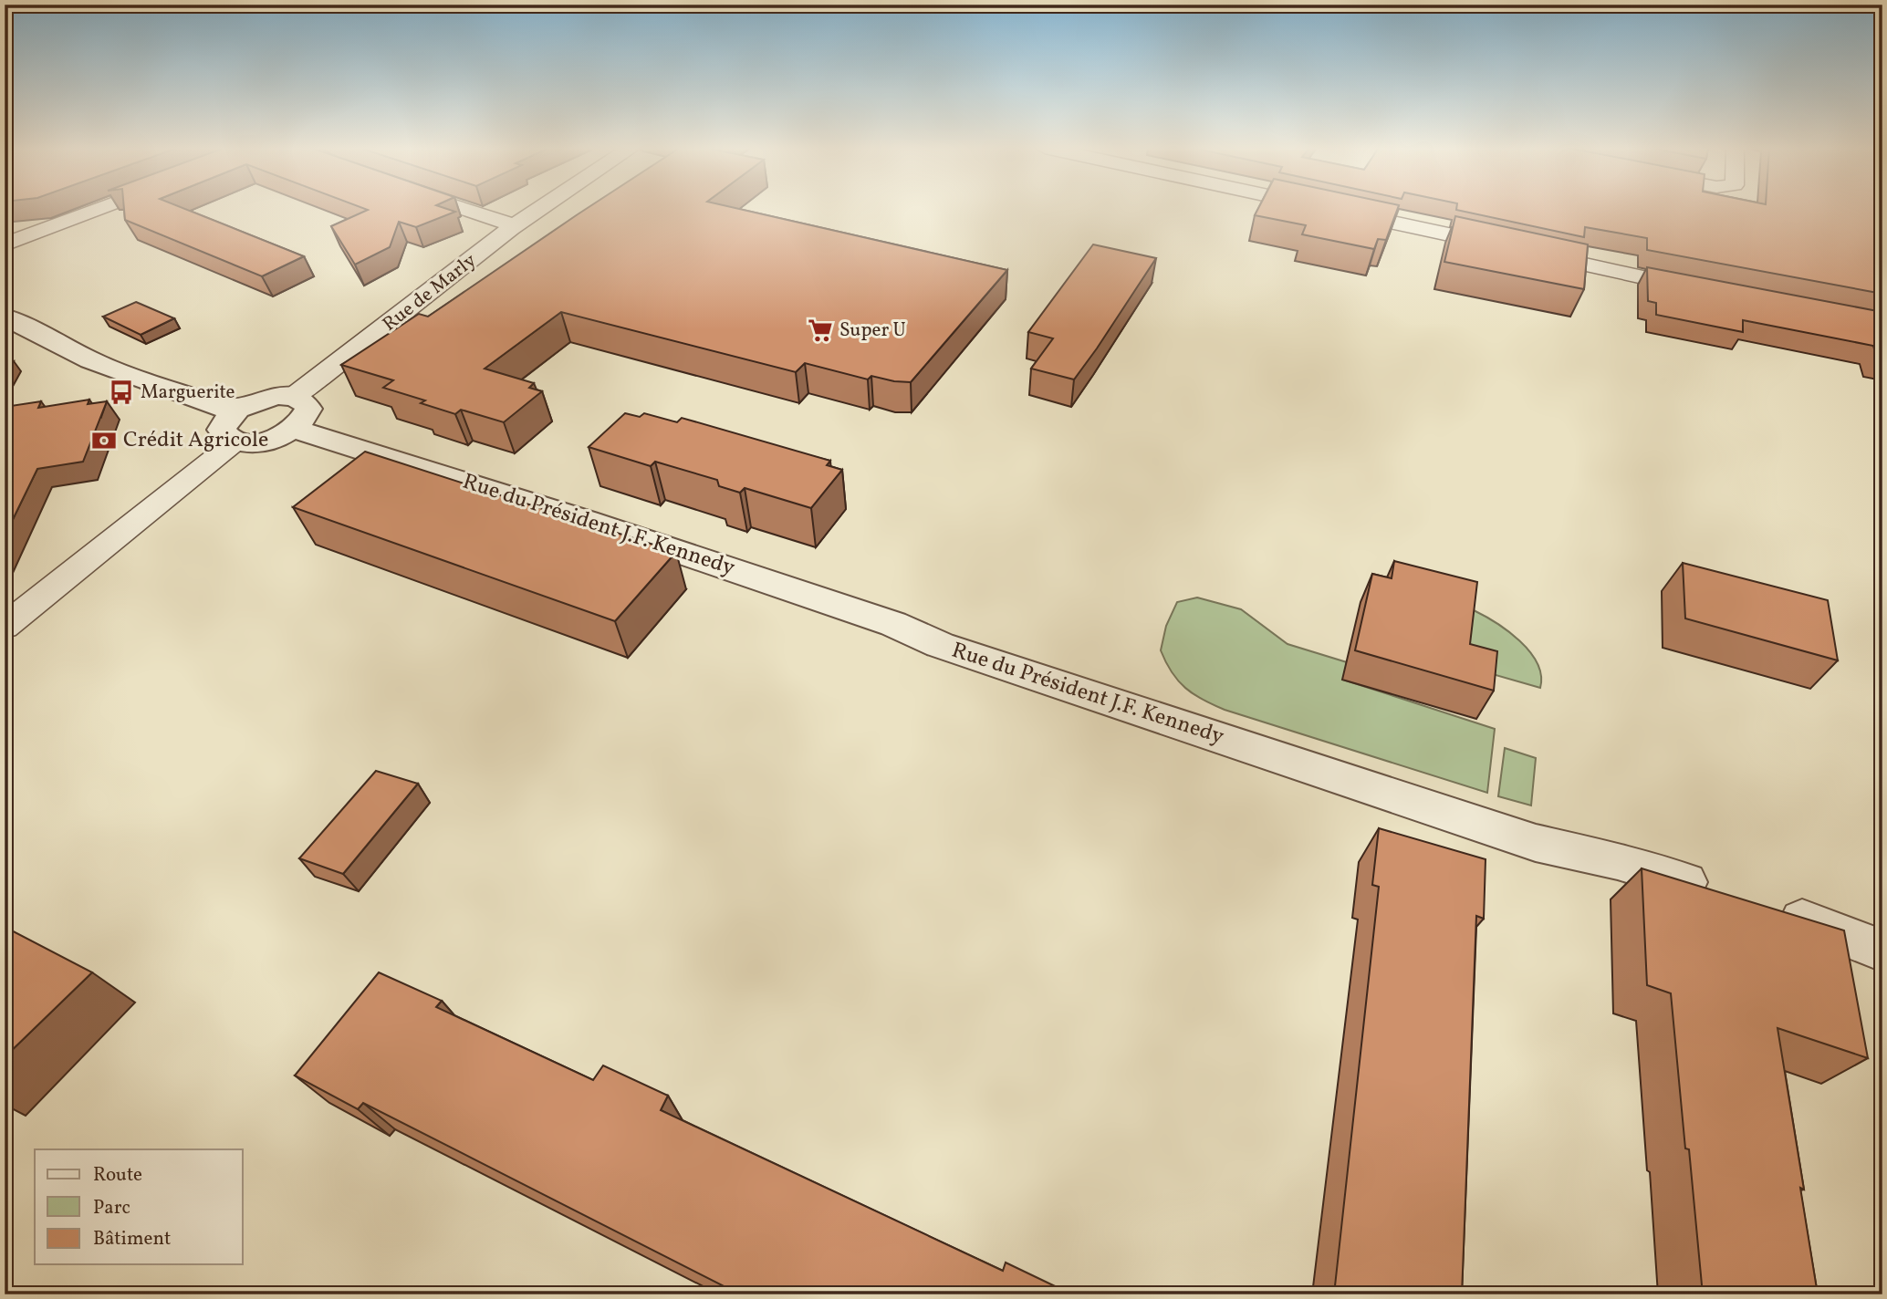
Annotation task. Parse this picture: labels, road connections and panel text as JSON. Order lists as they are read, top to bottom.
{
  "streets": {
    "street": ["Rue de Marly", "Rue du Président J.F. Kennedy"]
  },
  "crossings": [
    ["Rue de Marly", "Rue du Président J.F. Kennedy"]
  ],
  "places": {
    "supermarket": ["Super U"],
    "bus stop": ["Marguerite"],
    "bank": ["Crédit Agricole"]
  },
  "legend": ["Route", "Parc", "Bâtiment"]
}
